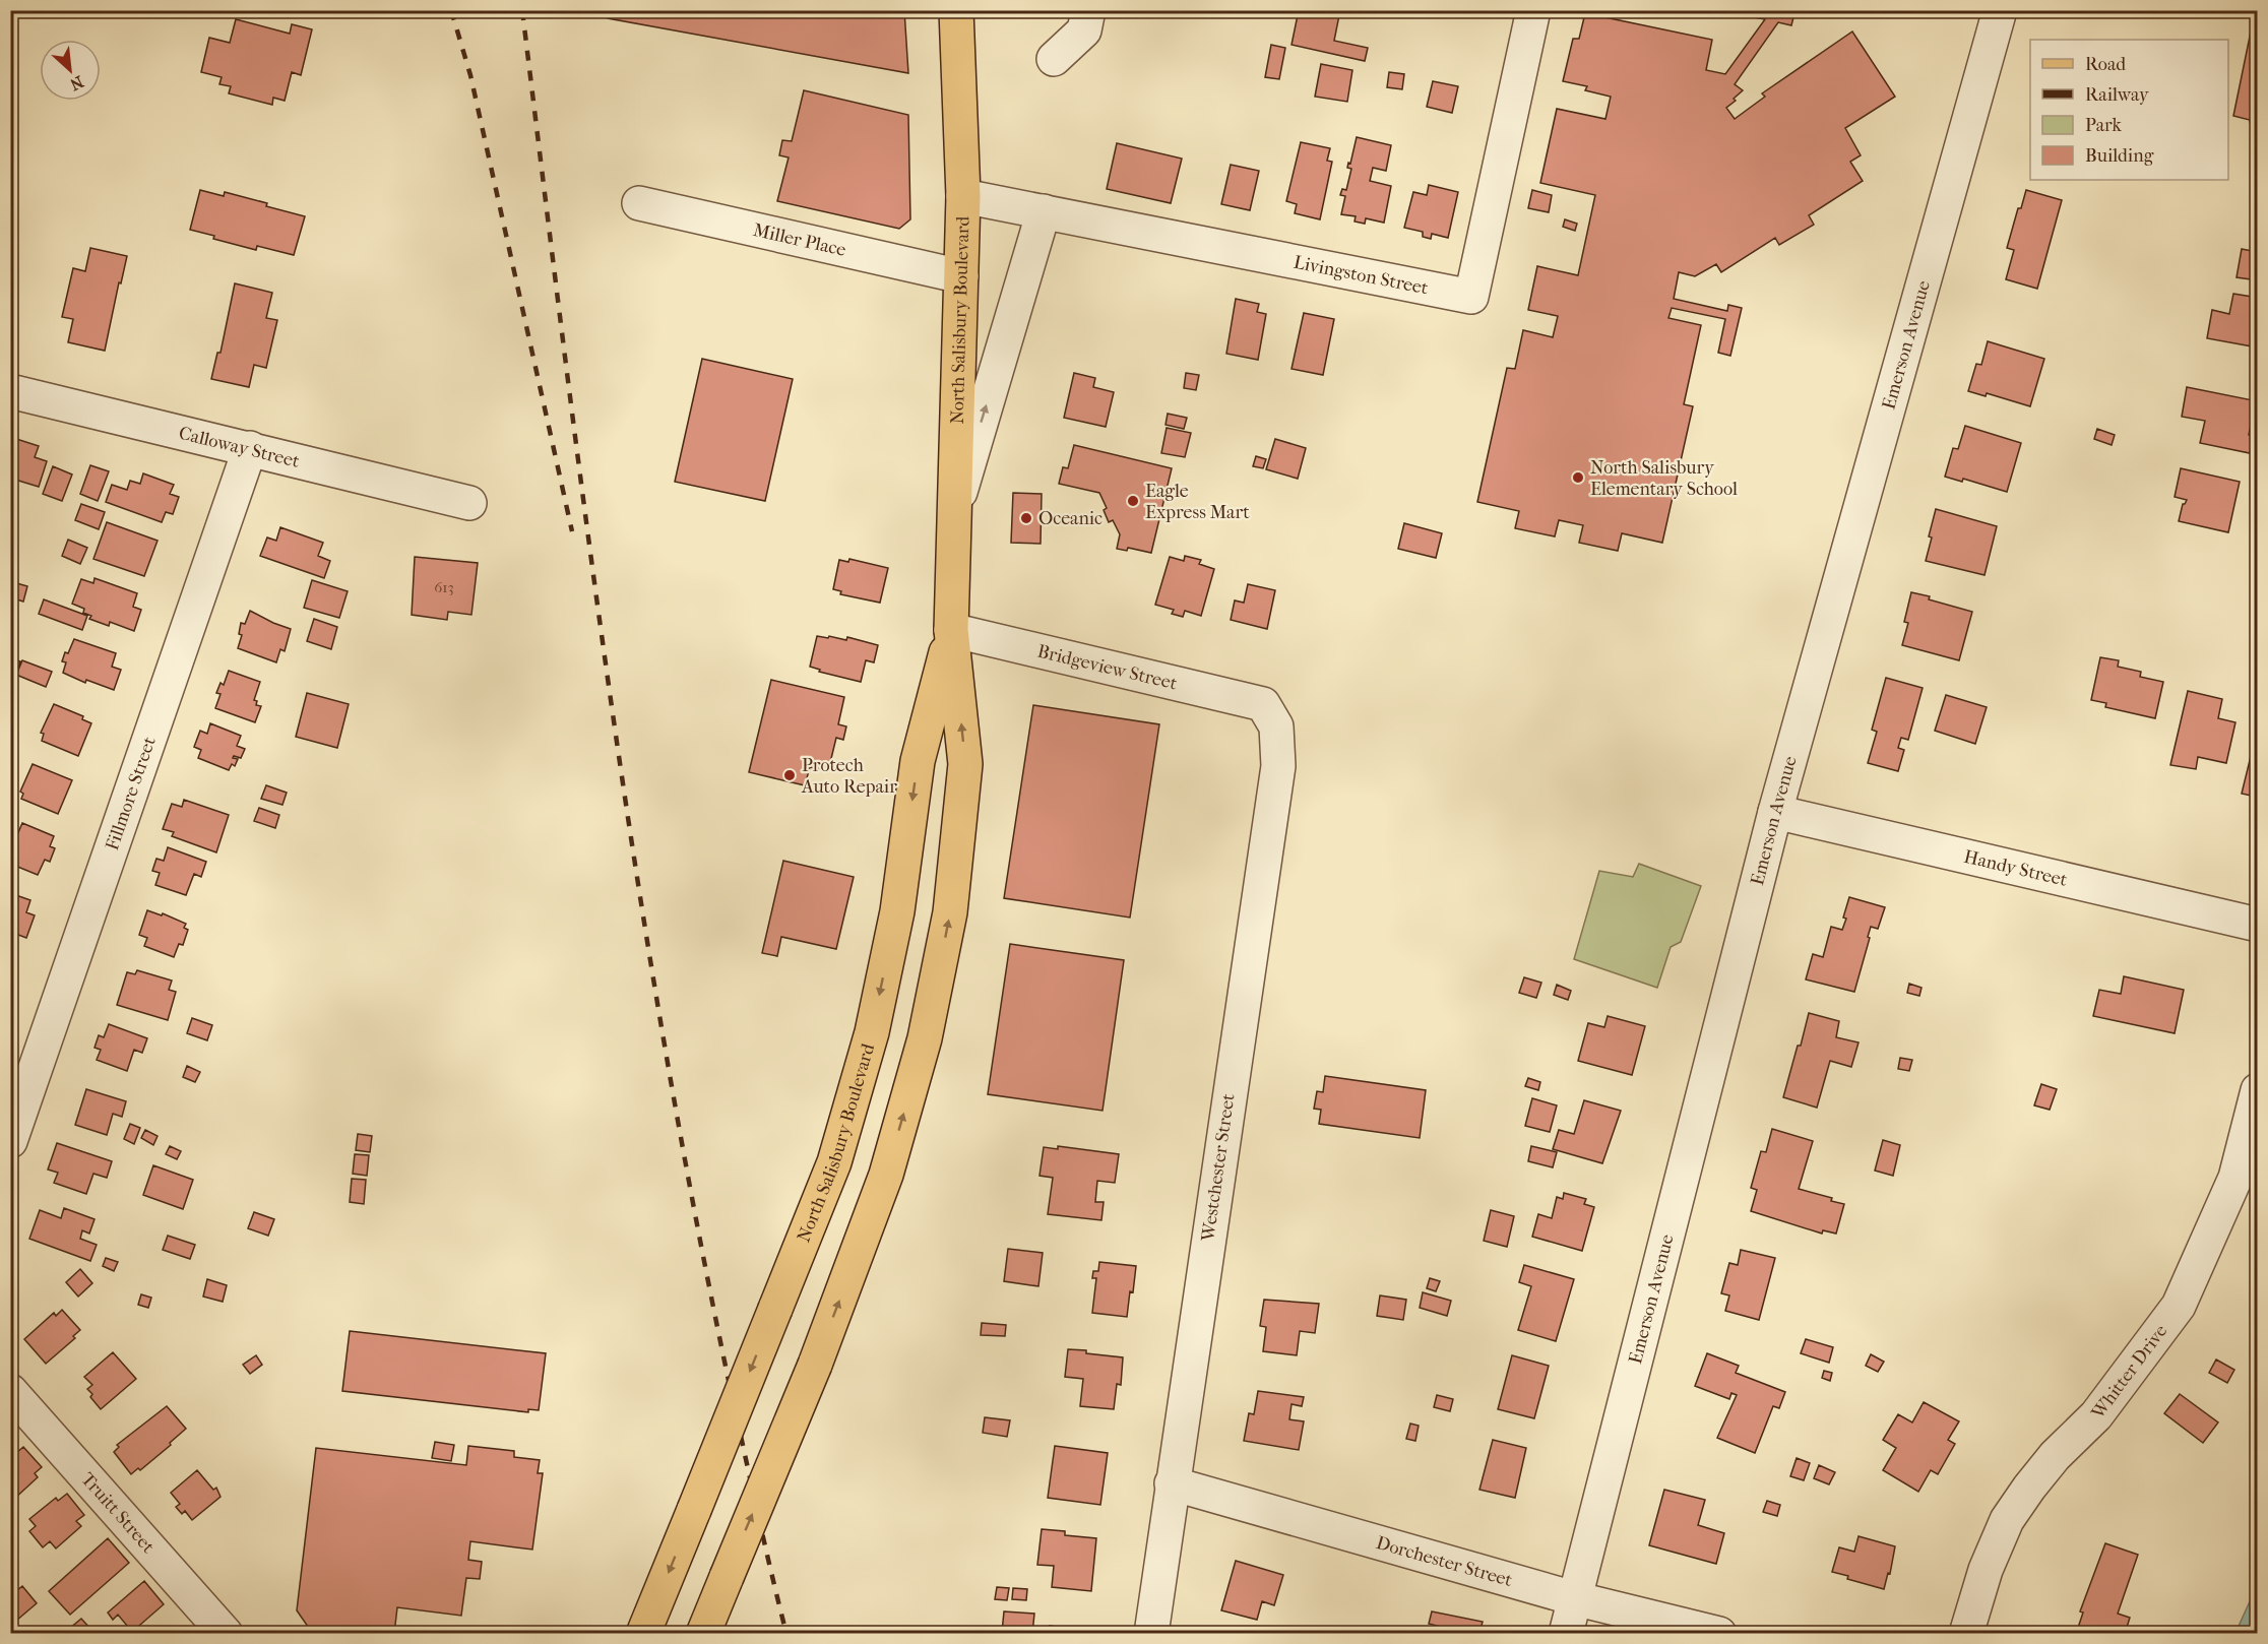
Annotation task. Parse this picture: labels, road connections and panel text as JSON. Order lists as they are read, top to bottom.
{
  "streets": {
    "main road": ["North Salisbury Boulevard"],
    "street": [
      "Miller Place",
      "Livingston Street",
      "Emerson Avenue",
      "Calloway Street",
      "Bridgeview Street",
      "Fillmore Street",
      "Handy Street",
      "Westchester Street",
      "Whitter Drive",
      "Truitt Street",
      "Dorchester Street"
    ]
  },
  "crossings": [
    ["Miller Place", "North Salisbury Boulevard"],
    ["Livingston Street", "North Salisbury Boulevard"],
    ["North Salisbury Boulevard", "Bridgeview Street"],
    ["Emerson Avenue", "Handy Street"],
    ["Emerson Avenue", "Dorchester Street"],
    ["Calloway Street", "Fillmore Street"],
    ["Bridgeview Street", "Westchester Street"],
    ["Westchester Street", "Dorchester Street"]
  ],
  "places": [
    "North Salisbury Elementary School",
    "Eagle Express Mart",
    "Oceanic",
    "Protech Auto Repair"
  ],
  "house_numbers": ["613"],
  "legend": [
    "Road",
    "Railway",
    "Park",
    "Building"
  ],
  "north": "bottom right"
}
